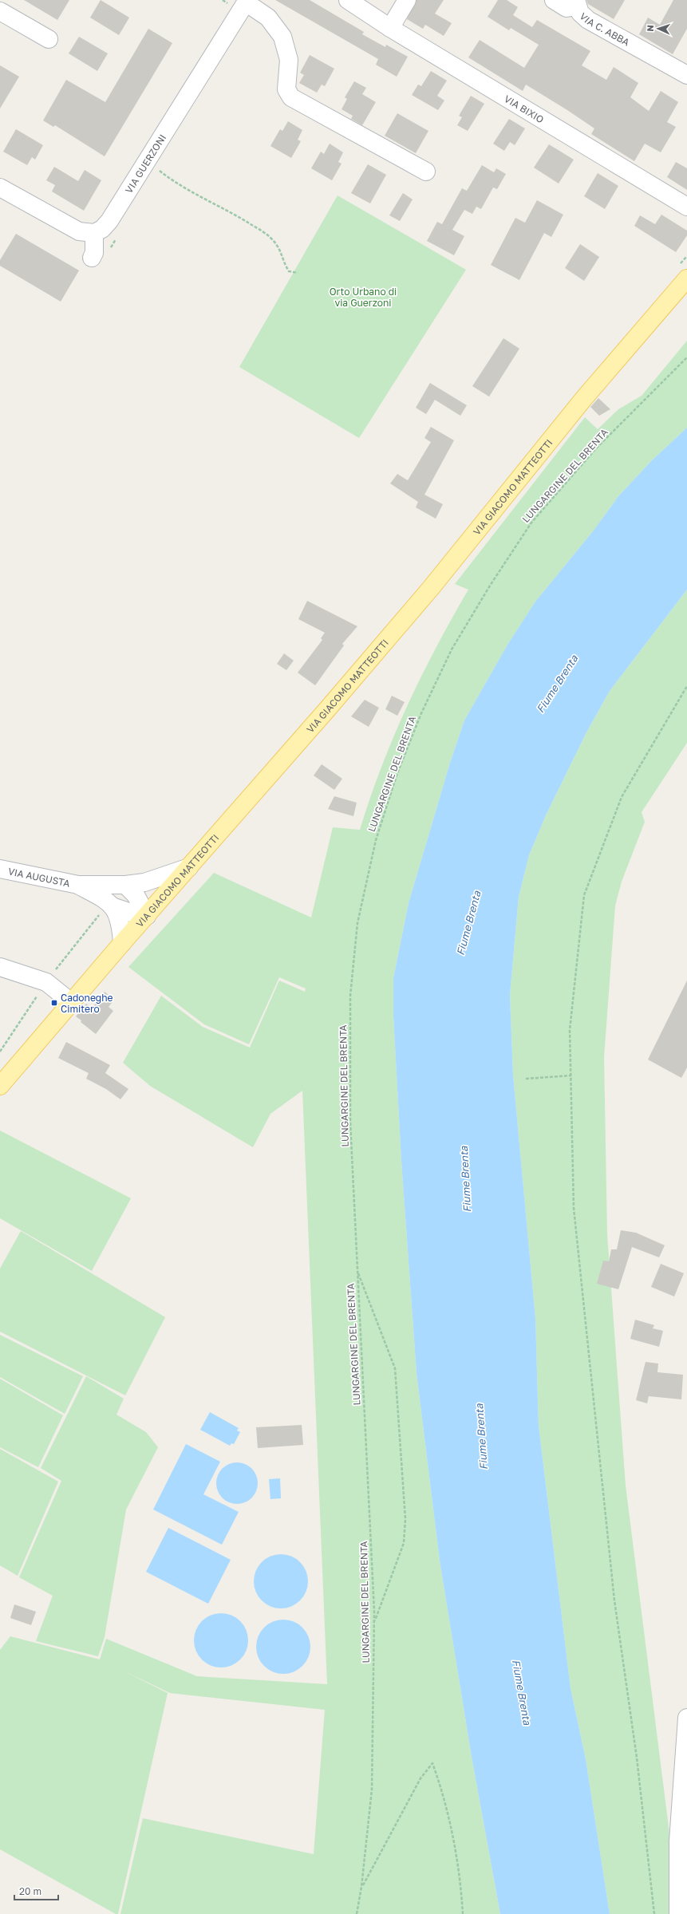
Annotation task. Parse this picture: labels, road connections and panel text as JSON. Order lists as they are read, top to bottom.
{
  "streets": {
    "main road": ["VIA GIACOMO MATTEOTTI"],
    "street": [
      "VIA C. ABBA",
      "VIA BIXIO",
      "VIA GUERZONI",
      "VIA AUGUSTA"
    ],
    "path": ["LUNGARGINE DEL BRENTA"]
  },
  "crossings": [
    ["VIA GIACOMO MATTEOTTI", "VIA AUGUSTA"]
  ],
  "water": ["Fiume Brenta"],
  "parks": ["Orto Urbano di via Guerzoni"],
  "places": {
    "transit": ["Cadoneghe Cimitero"]
  },
  "scale_bar": "20 m",
  "north": "left"
}
